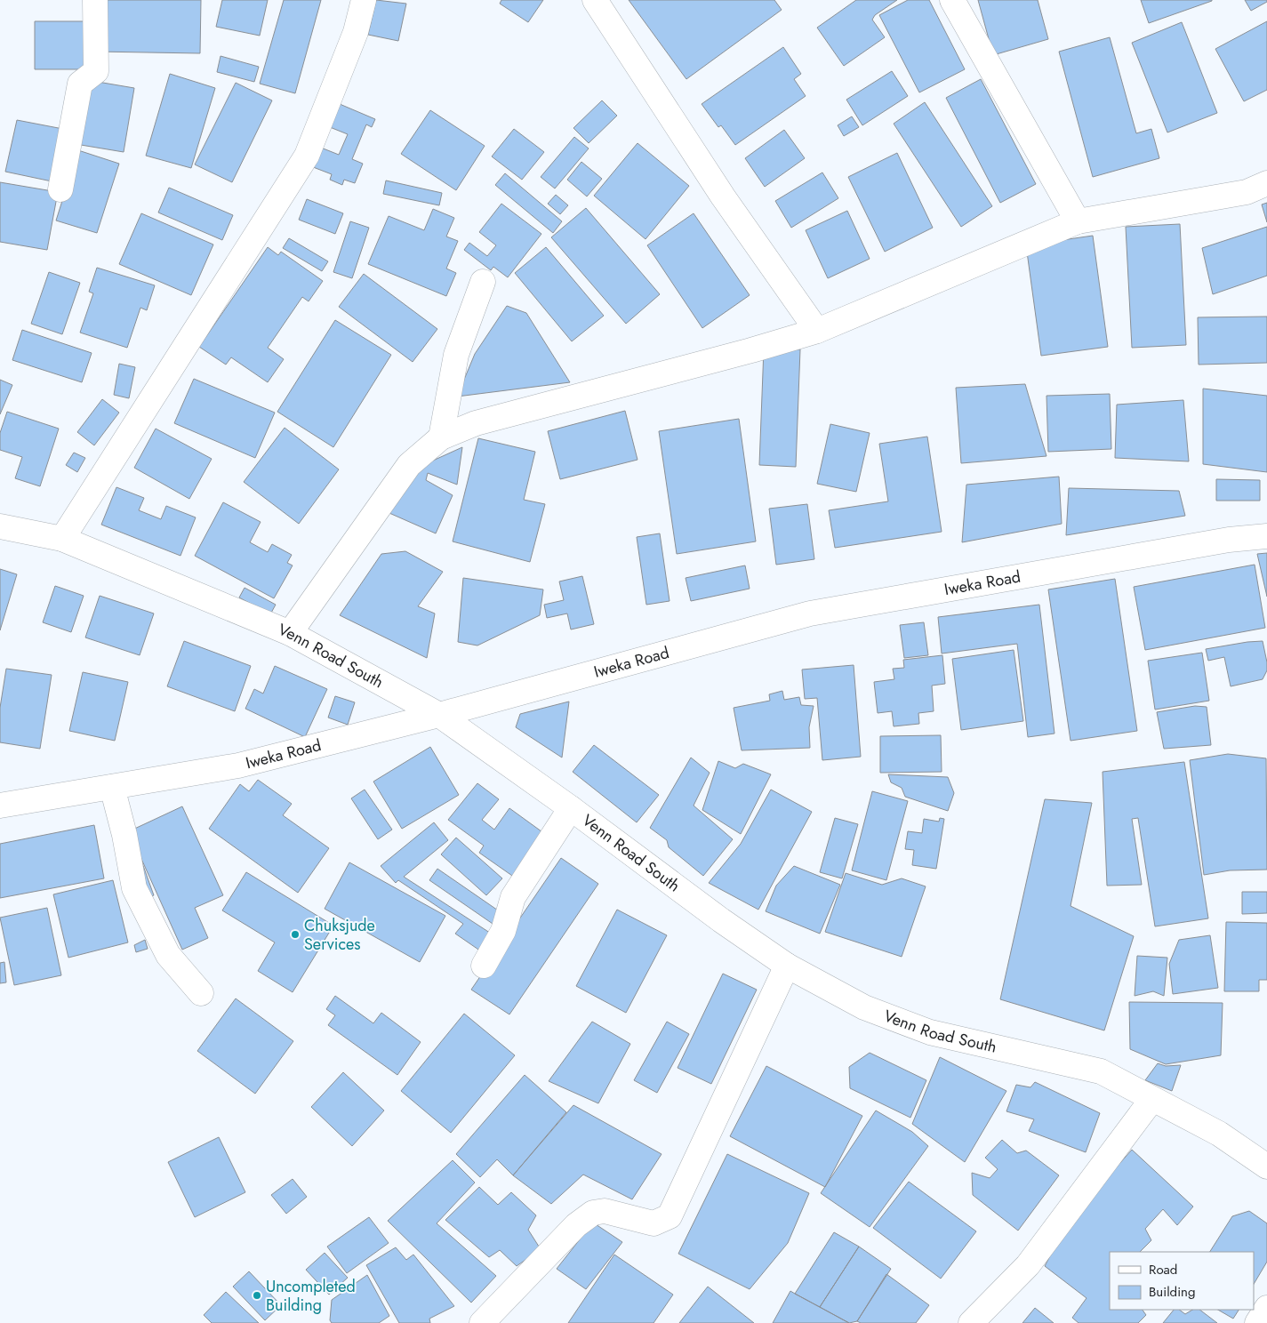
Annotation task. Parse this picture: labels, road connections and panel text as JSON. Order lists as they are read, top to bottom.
{
  "streets": {
    "street": ["Iweka Road", "Venn Road South"]
  },
  "crossings": [
    ["Iweka Road", "Venn Road South"]
  ],
  "places": ["Chuksjude Services", "Uncompleted Building"],
  "legend": ["Road", "Building"]
}
